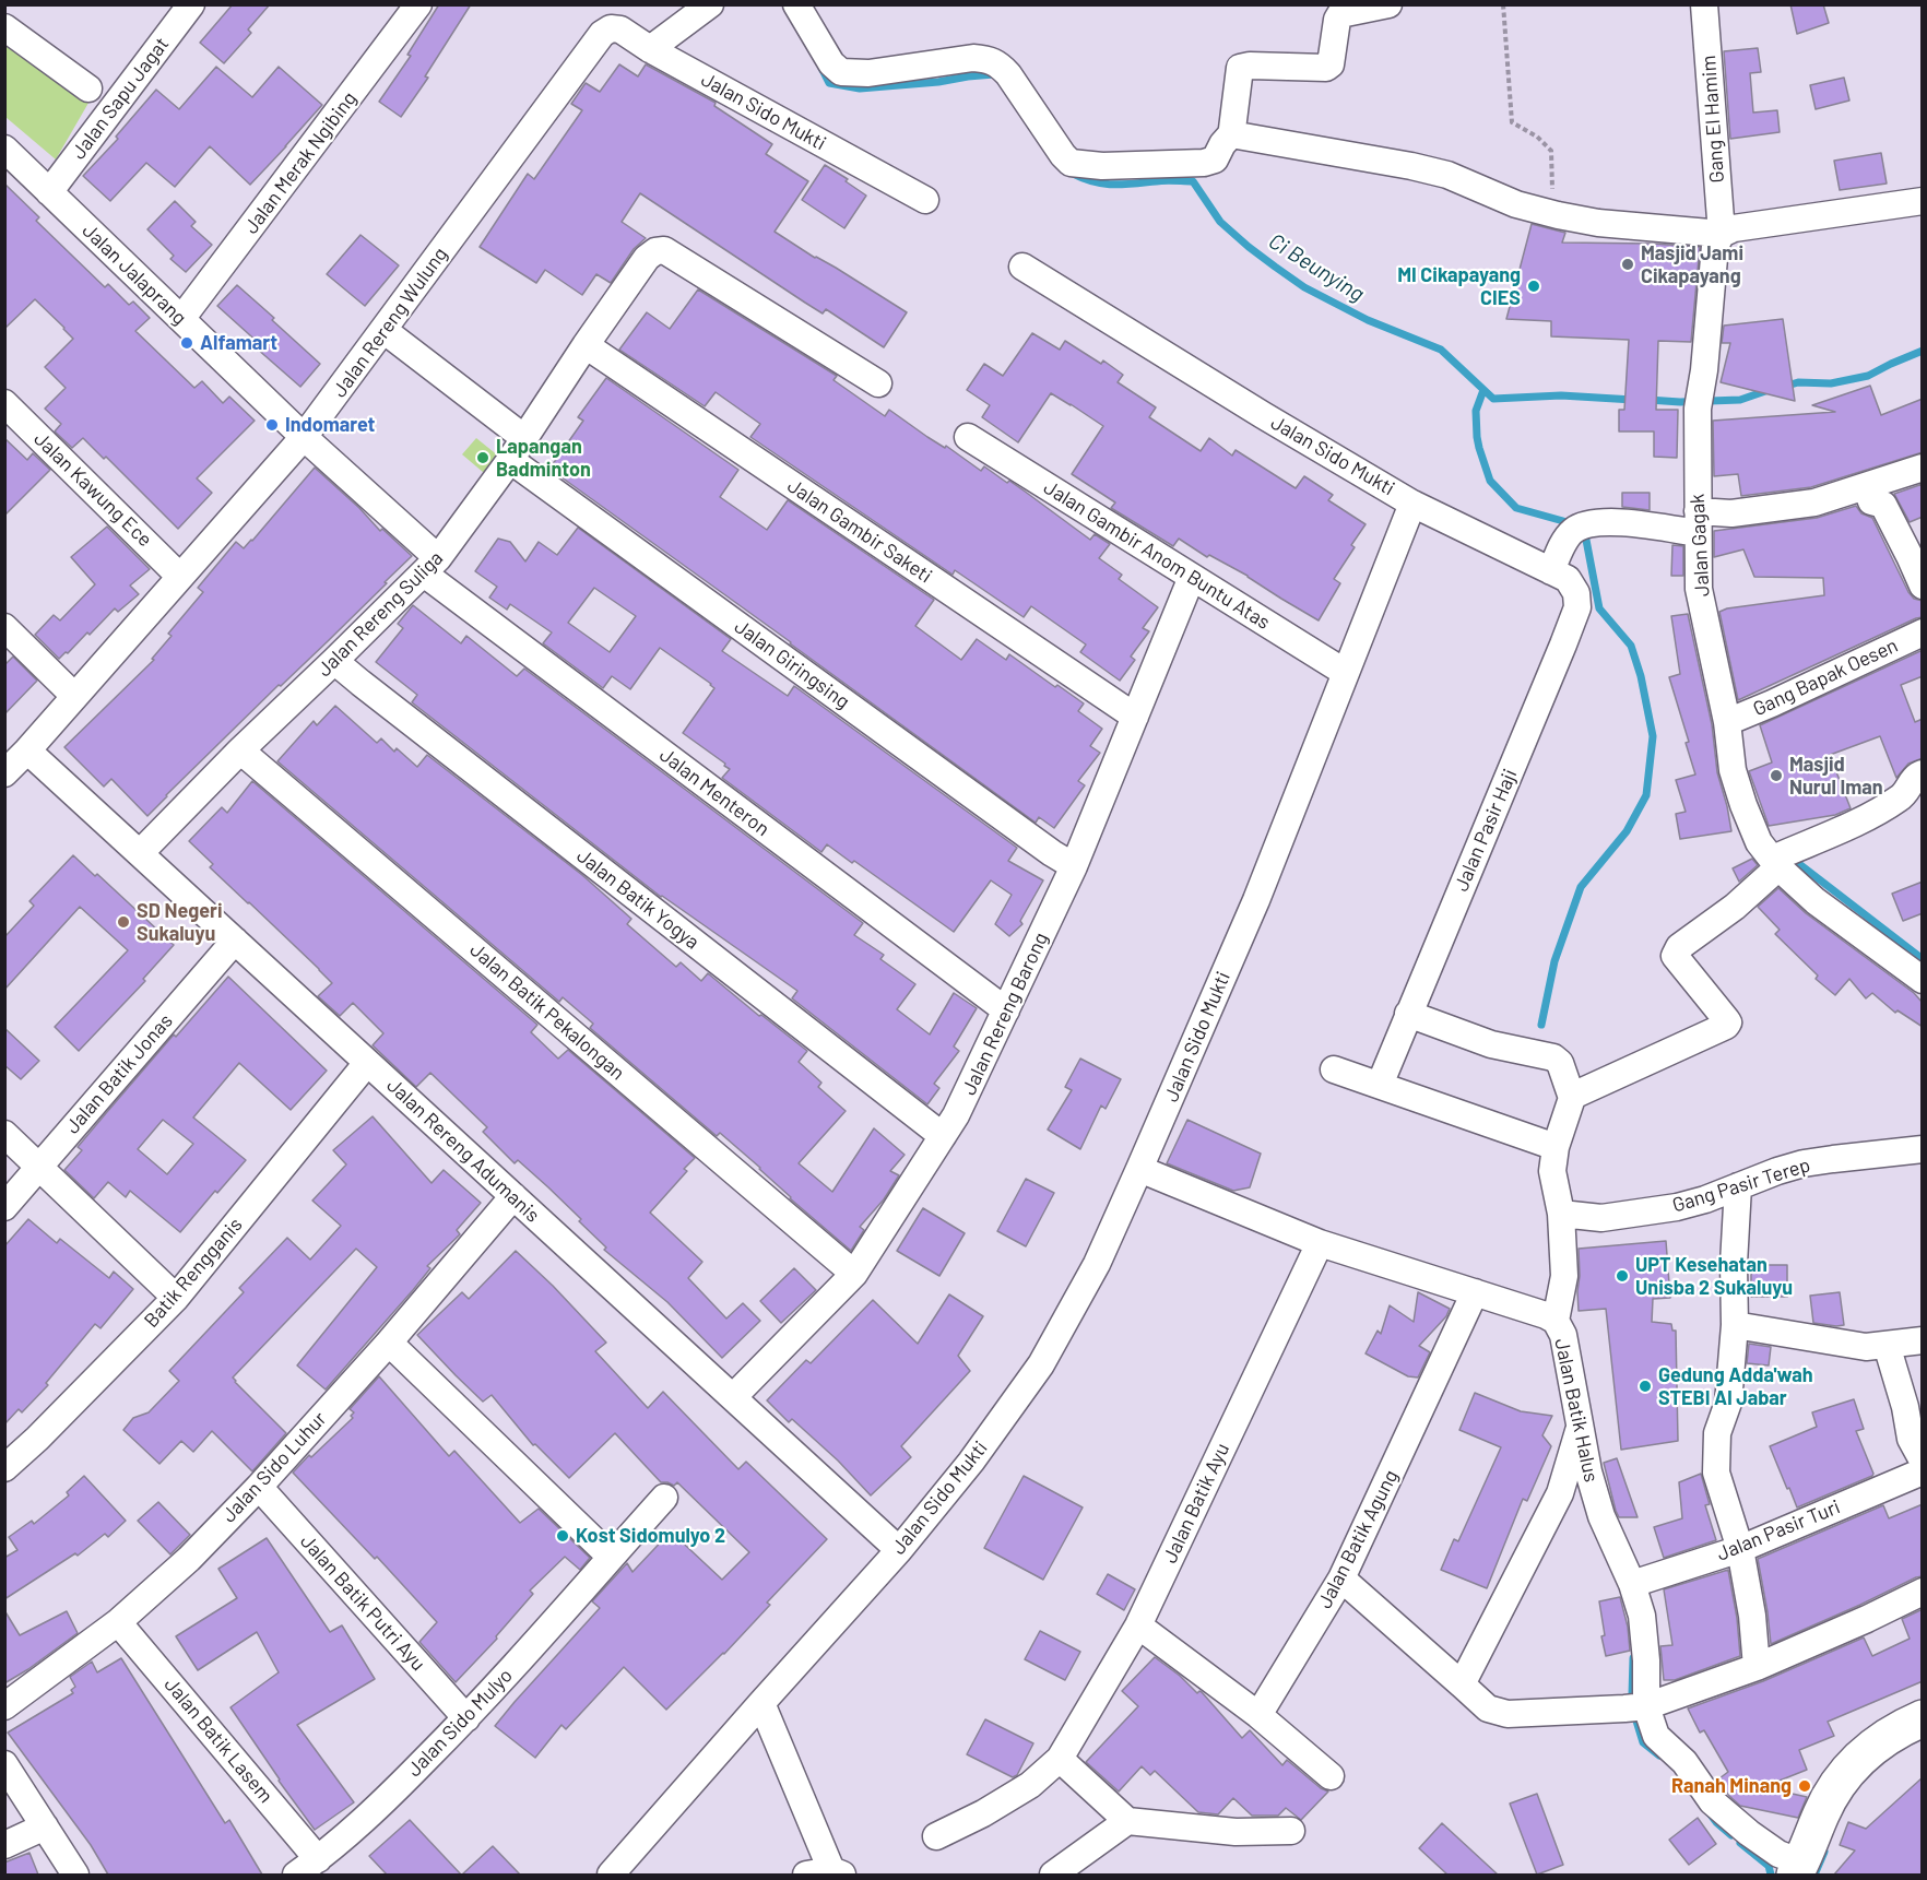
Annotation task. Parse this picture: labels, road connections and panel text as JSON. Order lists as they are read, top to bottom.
{
  "streets": {
    "street": [
      "Jalan Sapu Jagat",
      "Jalan Sido Mukti",
      "Gang El Hamim",
      "Jalan Merak Ngibing",
      "Jalan Jalaprang",
      "Jalan Rereng Wulung",
      "Jalan Kawung Ece",
      "Jalan Gambir Saketi",
      "Jalan Gagak",
      "Jalan Gambir Anom Buntu Atas",
      "Jalan Rereng Suliga",
      "Jalan Giringsing",
      "Gang Bapak Oesen",
      "Jalan Menteron",
      "Jalan Pasir Haji",
      "Jalan Batik Yogya",
      "Jalan Batik Pekalongan",
      "Jalan Rereng Barong",
      "Jalan Batik Jonas",
      "Jalan Rereng Adumanis",
      "Gang Pasir Terep",
      "Batik Rengganis",
      "Jalan Batik Halus",
      "Jalan Sido Luhur",
      "Jalan Batik Ayu",
      "Jalan Pasir Turi",
      "Jalan Batik Agung",
      "Jalan Batik Putri Ayu",
      "Jalan Sido Mulyo",
      "Jalan Batik Lasem"
    ]
  },
  "crossings": [
    ["Jalan Sapu Jagat", "Jalan Jalaprang"],
    ["Jalan Sido Mukti", "Jalan Rereng Wulung"],
    ["Jalan Sido Mukti", "Jalan Gambir Anom Buntu Atas"],
    ["Jalan Sido Mukti", "Jalan Pasir Haji"],
    ["Jalan Sido Mukti", "Jalan Rereng Adumanis"],
    ["Jalan Sido Mukti", "Jalan Batik Halus"],
    ["Gang El Hamim", "Jalan Gagak"],
    ["Jalan Merak Ngibing", "Jalan Jalaprang"],
    ["Jalan Jalaprang", "Jalan Rereng Wulung"],
    ["Jalan Jalaprang", "Jalan Rereng Suliga"],
    ["Jalan Jalaprang", "Jalan Menteron"],
    ["Jalan Rereng Wulung", "Jalan Kawung Ece"],
    ["Jalan Rereng Wulung", "Jalan Rereng Adumanis"],
    ["Jalan Gambir Saketi", "Jalan Rereng Suliga"],
    ["Jalan Gambir Saketi", "Jalan Rereng Barong"],
    ["Jalan Gagak", "Gang Bapak Oesen"],
    ["Jalan Gambir Anom Buntu Atas", "Jalan Rereng Barong"],
    ["Jalan Rereng Suliga", "Jalan Giringsing"],
    ["Jalan Rereng Suliga", "Jalan Menteron"],
    ["Jalan Rereng Suliga", "Jalan Batik Yogya"],
    ["Jalan Rereng Suliga", "Jalan Batik Pekalongan"],
    ["Jalan Rereng Suliga", "Jalan Rereng Adumanis"],
    ["Jalan Giringsing", "Jalan Rereng Barong"],
    ["Jalan Menteron", "Jalan Rereng Barong"],
    ["Jalan Batik Yogya", "Jalan Rereng Barong"],
    ["Jalan Batik Pekalongan", "Jalan Rereng Barong"],
    ["Jalan Rereng Barong", "Jalan Rereng Adumanis"],
    ["Jalan Batik Jonas", "Jalan Rereng Adumanis"],
    ["Jalan Rereng Adumanis", "Batik Rengganis"],
    ["Jalan Rereng Adumanis", "Jalan Sido Luhur"],
    ["Jalan Batik Halus", "Jalan Batik Ayu"],
    ["Jalan Batik Halus", "Jalan Pasir Turi"],
    ["Jalan Batik Halus", "Jalan Batik Agung"],
    ["Jalan Sido Luhur", "Jalan Batik Putri Ayu"],
    ["Jalan Sido Luhur", "Jalan Batik Lasem"],
    ["Jalan Batik Putri Ayu", "Jalan Sido Mulyo"],
    ["Jalan Sido Mulyo", "Jalan Batik Lasem"]
  ],
  "water": ["Ci Beunying"],
  "places": [
    "Masjid Jami Cikapayang",
    "MI Cikapayang CIES",
    "Alfamart",
    "Indomaret",
    "Lapangan Badminton",
    "Masjid Nurul Iman",
    "SD Negeri Sukaluyu",
    "UPT Kesehatan Unisba 2 Sukaluyu",
    "Gedung Adda'wah STEBI Al Jabar",
    "Kost Sidomulyo 2",
    "Ranah Minang"
  ]
}
